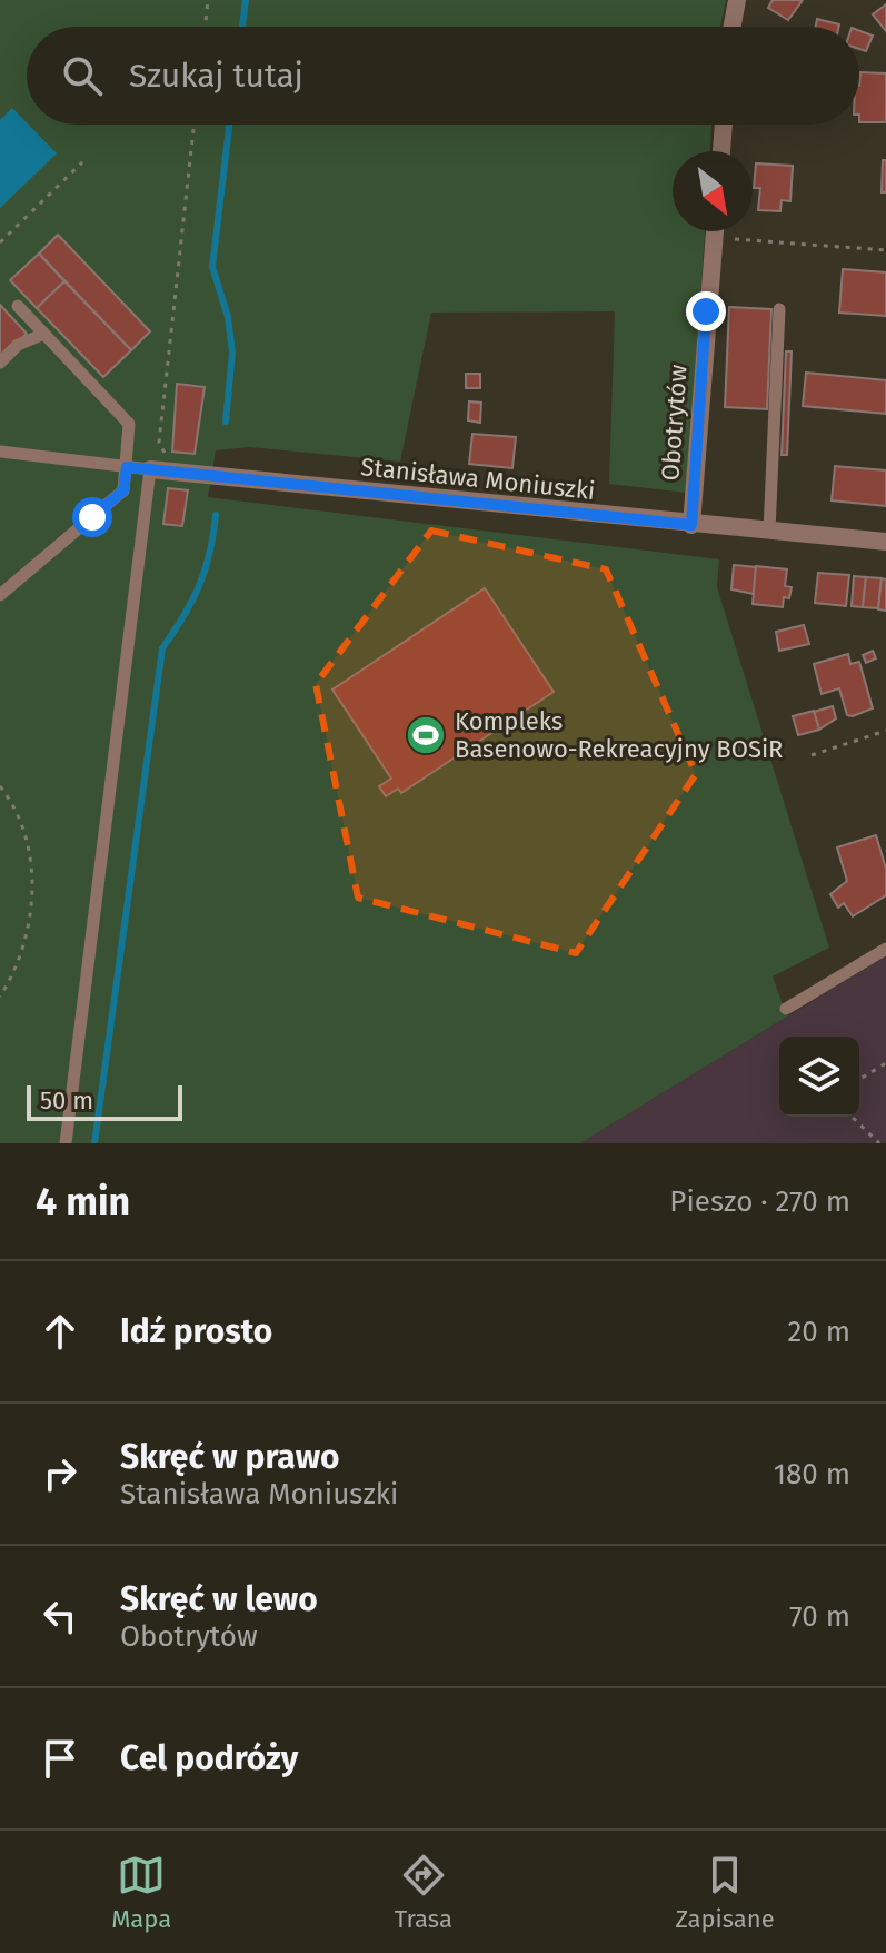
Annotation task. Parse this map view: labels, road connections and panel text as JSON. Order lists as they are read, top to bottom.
{
  "streets": {
    "street": ["Obotrytów", "Stanisława Moniuszki"]
  },
  "crossings": [
    ["Obotrytów", "Stanisława Moniuszki"]
  ],
  "places": {
    "sports": ["Kompleks Basenowo-Rekreacyjny BOSiR"]
  },
  "scale_bar": "50 m",
  "north": "bottom right",
  "page": {
    "search": "Szukaj tutaj",
    "scale": "50 m",
    "heading": ["4 min", "Pieszo · 270 m"],
    "list": [
      ["Idź prosto", "20 m"],
      ["Skręć w prawo", "Stanisława Moniuszki", "180 m"],
      ["Skręć w lewo", "Obotrytów", "70 m"],
      "Cel podróży"
    ],
    "nav": ["Mapa", "Trasa", "Zapisane"]
  }
}
